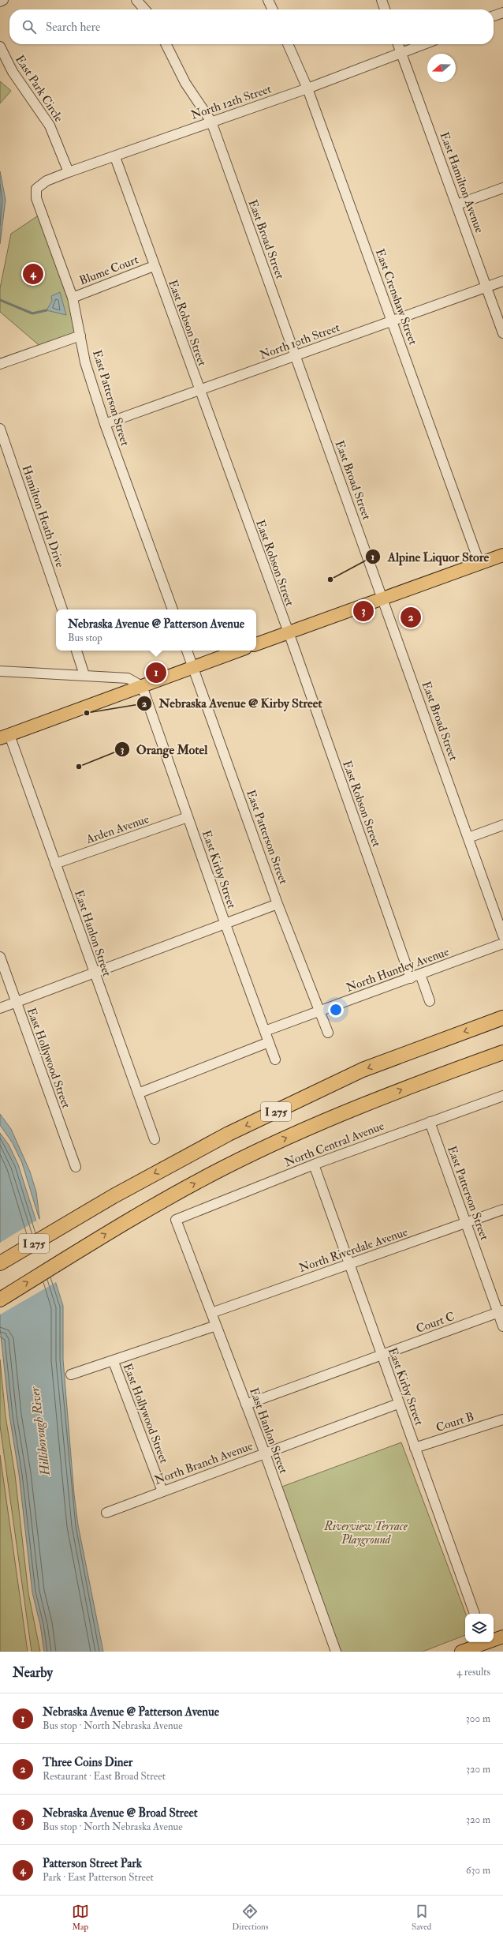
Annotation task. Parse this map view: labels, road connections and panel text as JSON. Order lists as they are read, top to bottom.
{
  "streets": {
    "highway": ["I 275"],
    "street": [
      "East Park Circle",
      "North 12th Street",
      "East Hamilton Avenue",
      "East Broad Street",
      "Blume Court",
      "East Crenshaw Street",
      "East Robson Street",
      "North 10th Street",
      "East Patterson Street",
      "Hamilton Heath Drive",
      "Arden Avenue",
      "East Kirby Street",
      "East Hanlon Street",
      "North Huntley Avenue",
      "East Hollywood Street",
      "North Central Avenue",
      "North Riverdale Avenue",
      "Court C",
      "Court B",
      "North Branch Avenue"
    ]
  },
  "crossings": [
    ["East Park Circle", "North 12th Street"],
    ["North 12th Street", "East Hamilton Avenue"],
    ["North 12th Street", "East Broad Street"],
    ["North 12th Street", "East Crenshaw Street"],
    ["North 12th Street", "East Robson Street"],
    ["North 12th Street", "East Patterson Street"],
    ["East Hamilton Avenue", "North 10th Street"],
    ["East Broad Street", "North 10th Street"],
    ["Blume Court", "East Robson Street"],
    ["Blume Court", "East Patterson Street"],
    ["East Crenshaw Street", "North 10th Street"],
    ["East Robson Street", "North 10th Street"],
    ["East Robson Street", "North Huntley Avenue"],
    ["North 10th Street", "East Patterson Street"],
    ["East Patterson Street", "North Huntley Avenue"],
    ["East Patterson Street", "North Central Avenue"],
    ["East Patterson Street", "North Riverdale Avenue"],
    ["East Patterson Street", "Court C"],
    ["Arden Avenue", "East Kirby Street"],
    ["Arden Avenue", "East Hanlon Street"],
    ["East Kirby Street", "North Huntley Avenue"],
    ["East Kirby Street", "North Central Avenue"],
    ["East Kirby Street", "North Riverdale Avenue"],
    ["East Kirby Street", "Court C"],
    ["East Kirby Street", "Court B"],
    ["East Kirby Street", "North Branch Avenue"],
    ["East Hanlon Street", "North Central Avenue"],
    ["East Hanlon Street", "North Riverdale Avenue"],
    ["East Hanlon Street", "Court C"],
    ["East Hanlon Street", "North Branch Avenue"],
    ["East Hollywood Street", "North Branch Avenue"]
  ],
  "water": ["Hillsborough River"],
  "parks": ["Riverview Terrace Playground"],
  "places": ["Alpine Liquor Store", "Nebraska Avenue @ Kirby Street", "Orange Motel"],
  "north": "left",
  "page": {
    "search": "Search here",
    "pins": [
      "4",
      "3",
      "2",
      "1"
    ],
    "popup": ["Nebraska Avenue @ Patterson Avenue", "Bus stop"],
    "heading": ["Nearby", "4 results"],
    "list": [
      {
        "mark": "1",
        "name": "Nebraska Avenue @ Patterson Avenue",
        "note": "Bus stop · North Nebraska Avenue",
        "value": "300 m"
      },
      {
        "mark": "2",
        "name": "Three Coins Diner",
        "note": "Restaurant · East Broad Street",
        "value": "320 m"
      },
      {
        "mark": "3",
        "name": "Nebraska Avenue @ Broad Street",
        "note": "Bus stop · North Nebraska Avenue",
        "value": "320 m"
      },
      {
        "mark": "4",
        "name": "Patterson Street Park",
        "note": "Park · East Patterson Street",
        "value": "630 m"
      }
    ],
    "nav": ["Map", "Directions", "Saved"]
  }
}
